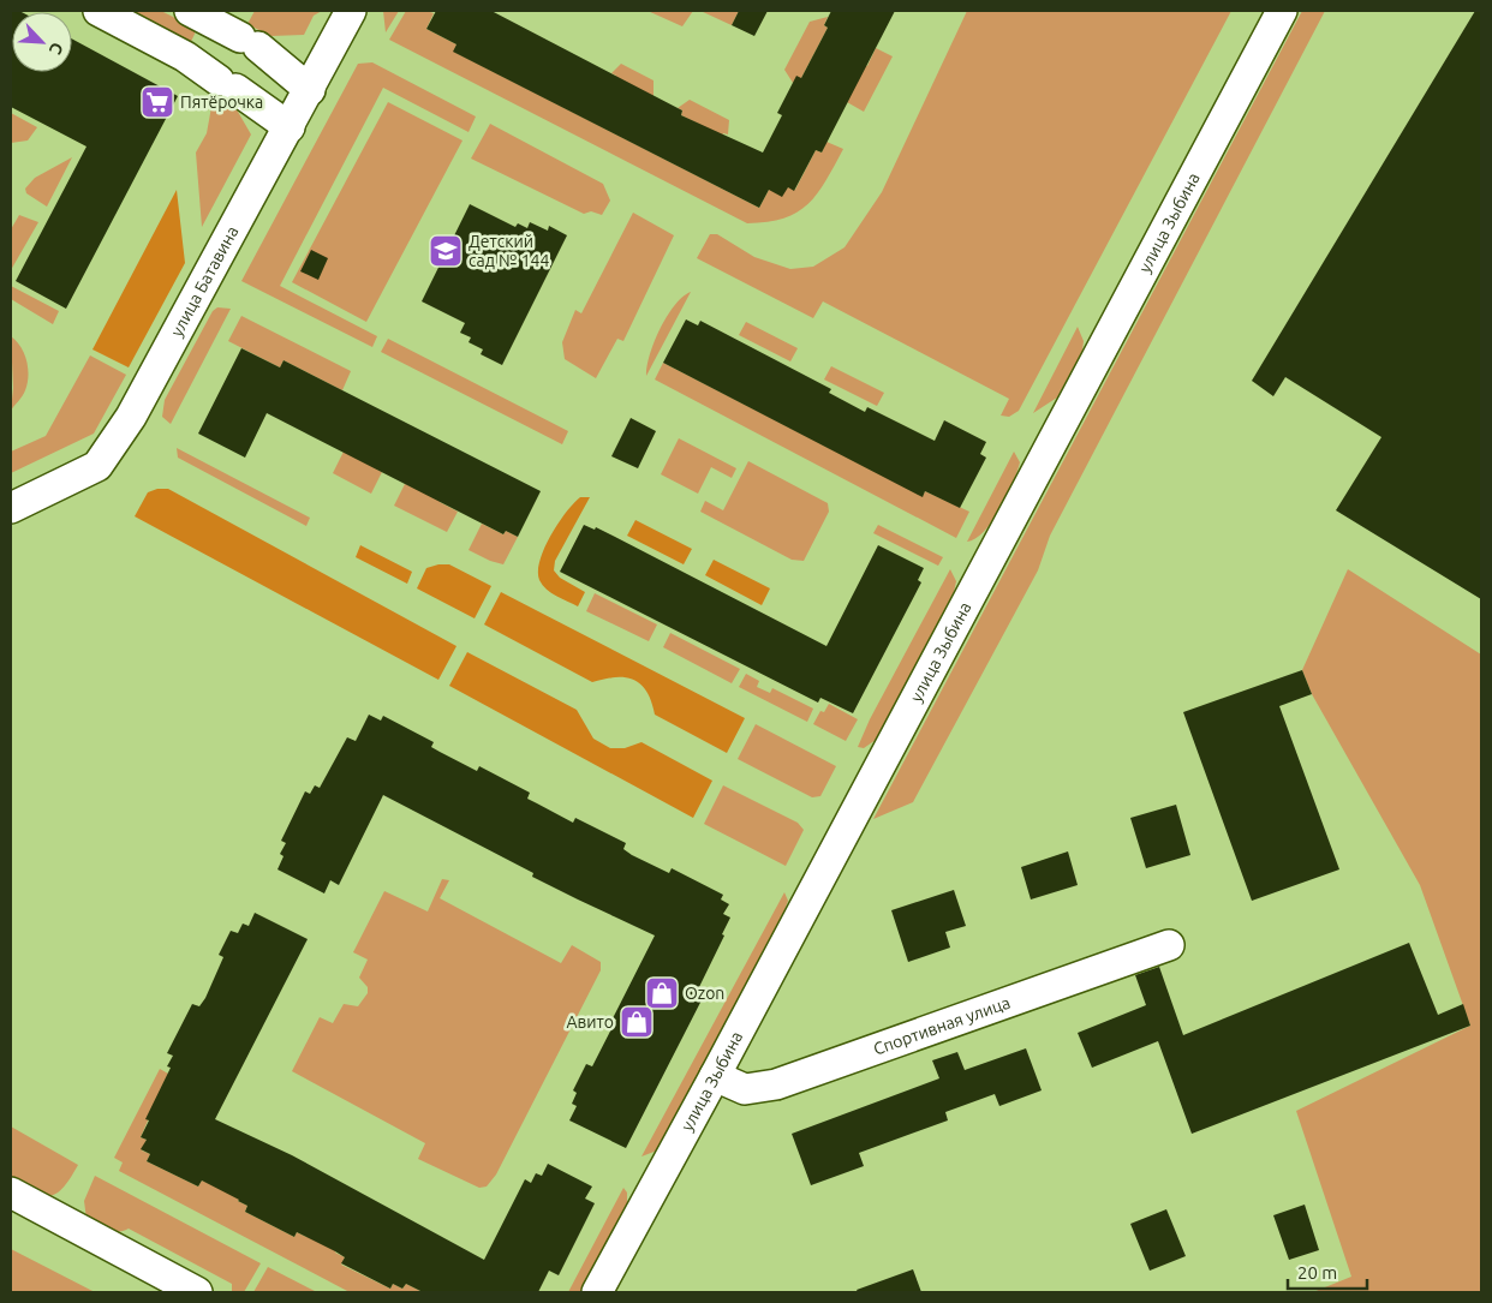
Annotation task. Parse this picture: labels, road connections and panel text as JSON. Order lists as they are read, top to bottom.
{
  "streets": {
    "street": ["улица Зыбина", "улица Батавина", "Спортивная улица"]
  },
  "crossings": [
    ["улица Зыбина", "Спортивная улица"]
  ],
  "places": {
    "supermarket": ["Пятёрочка"],
    "school or university": ["Детский сад № 144"],
    "shop": ["Ozon", "Авито"]
  },
  "scale_bar": "20 m",
  "north": "bottom right"
}
